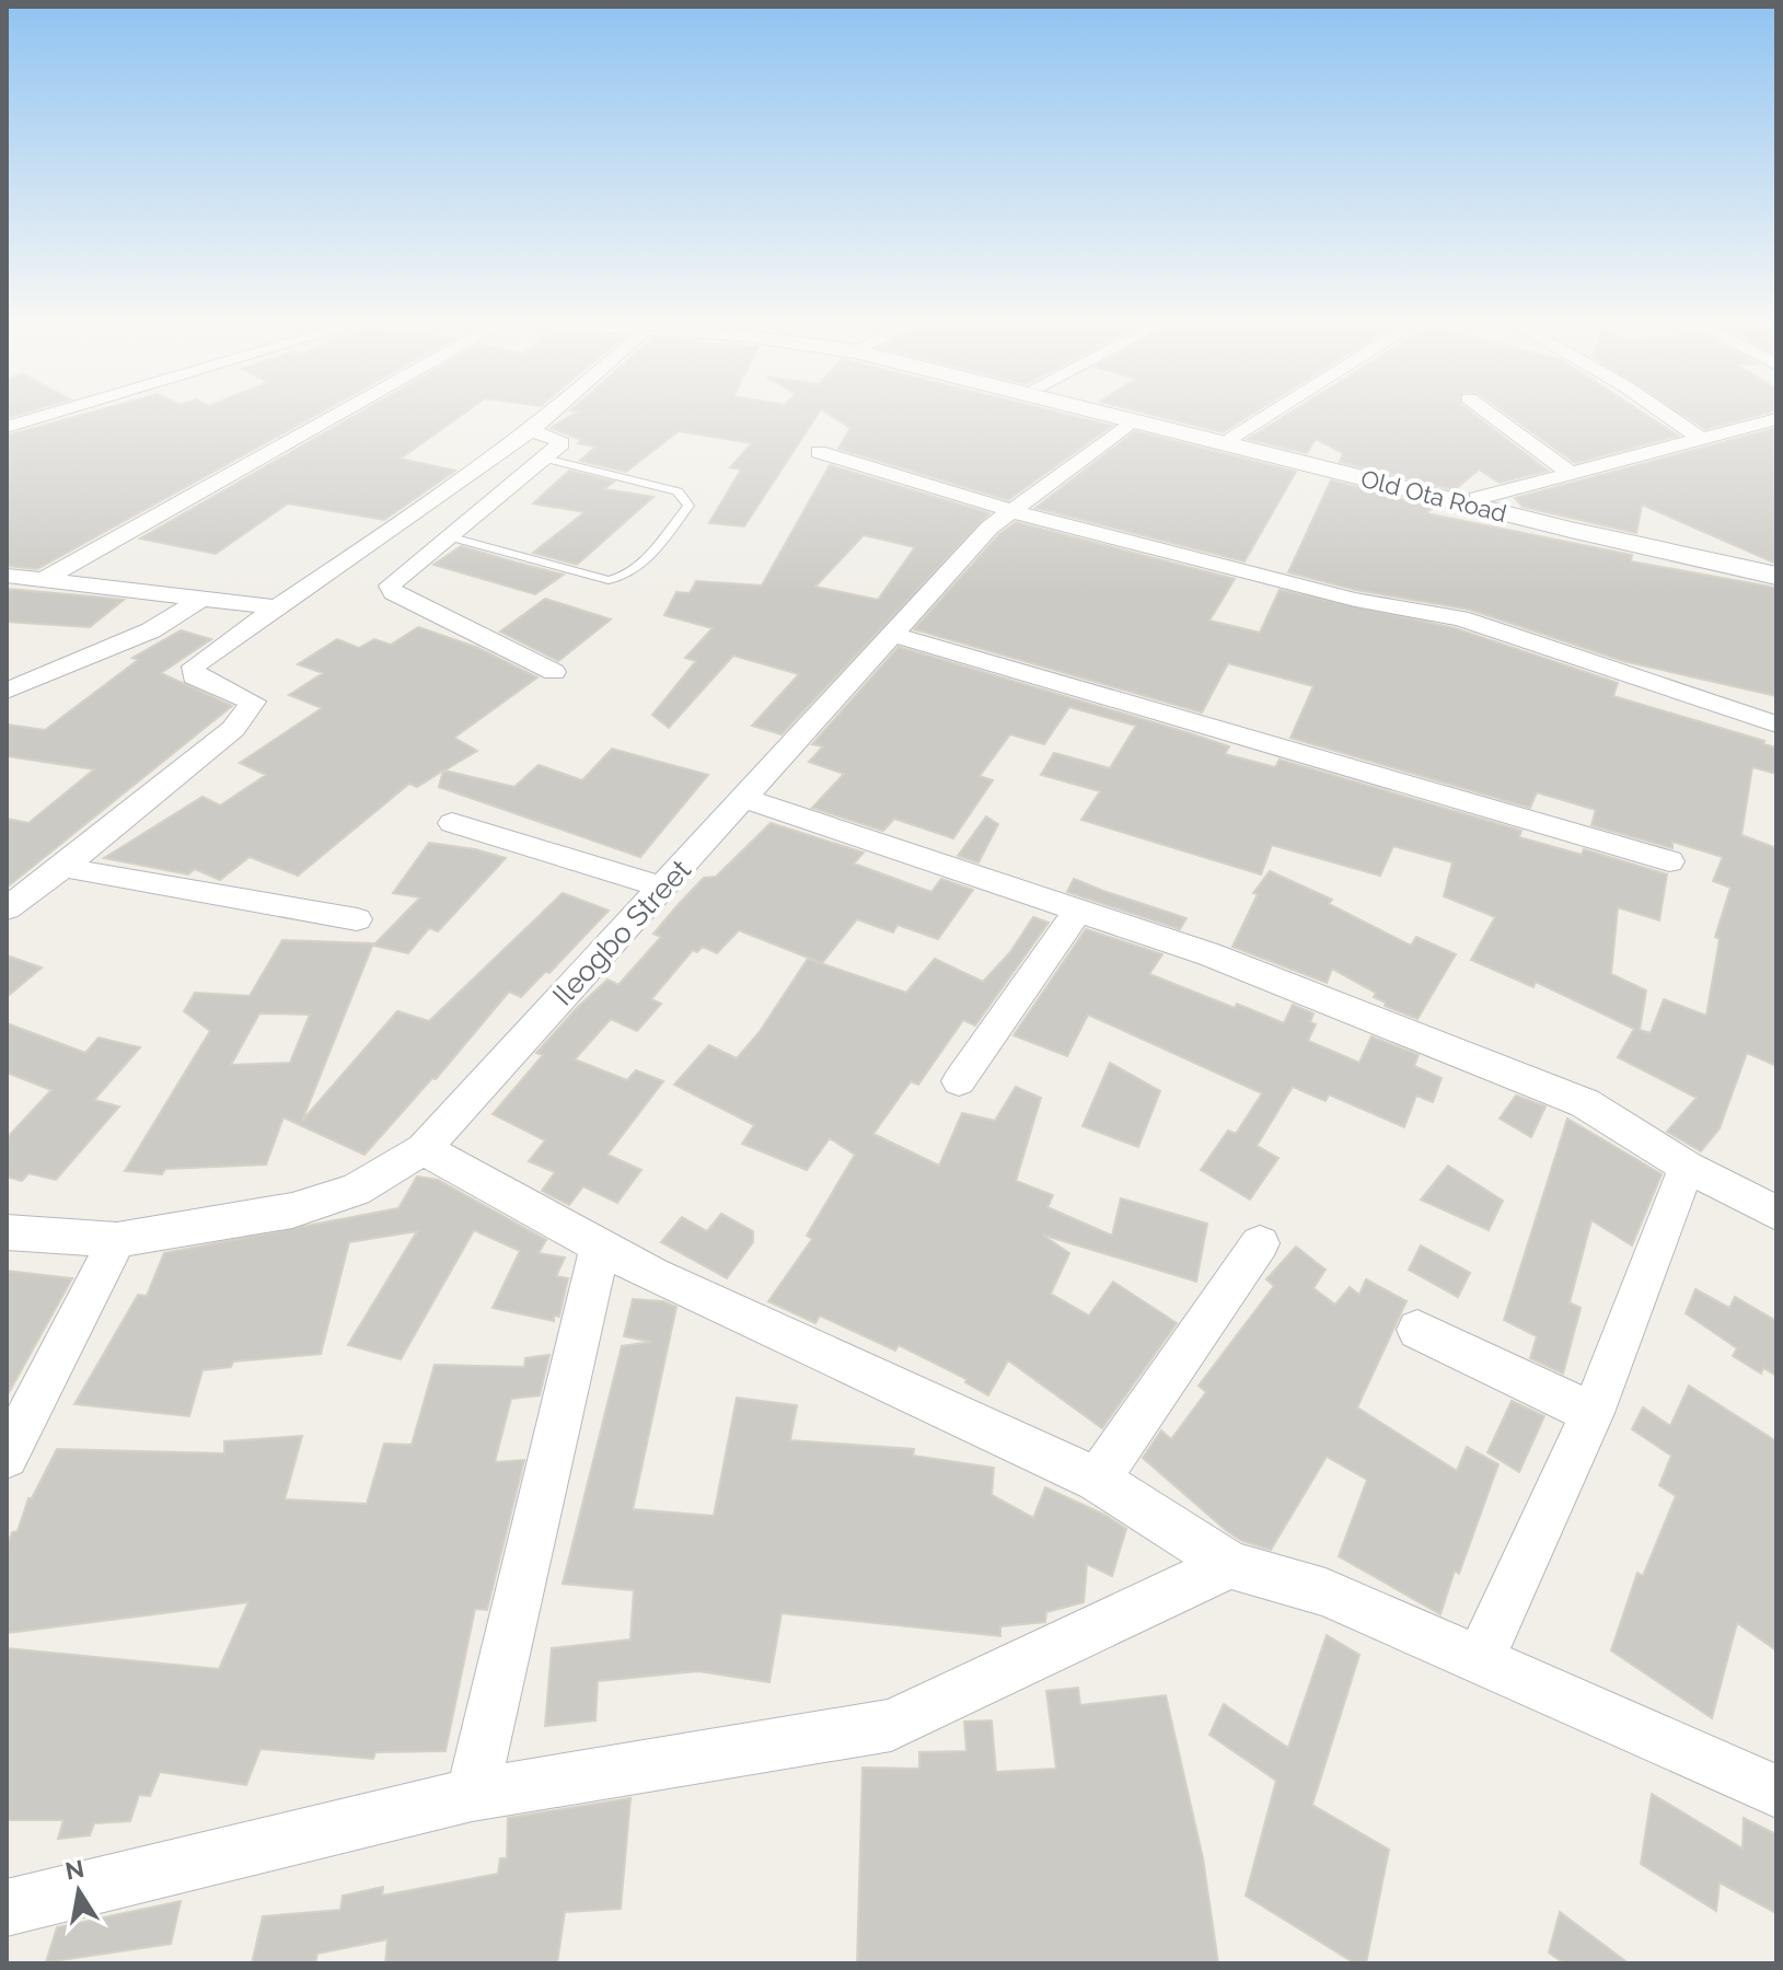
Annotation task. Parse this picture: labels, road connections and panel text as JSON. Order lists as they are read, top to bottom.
{
  "streets": {
    "street": ["Old Ota Road", "Ileogbo Street"]
  },
  "crossings": [
    ["Old Ota Road", "Ileogbo Street"]
  ],
  "north": "top"
}
